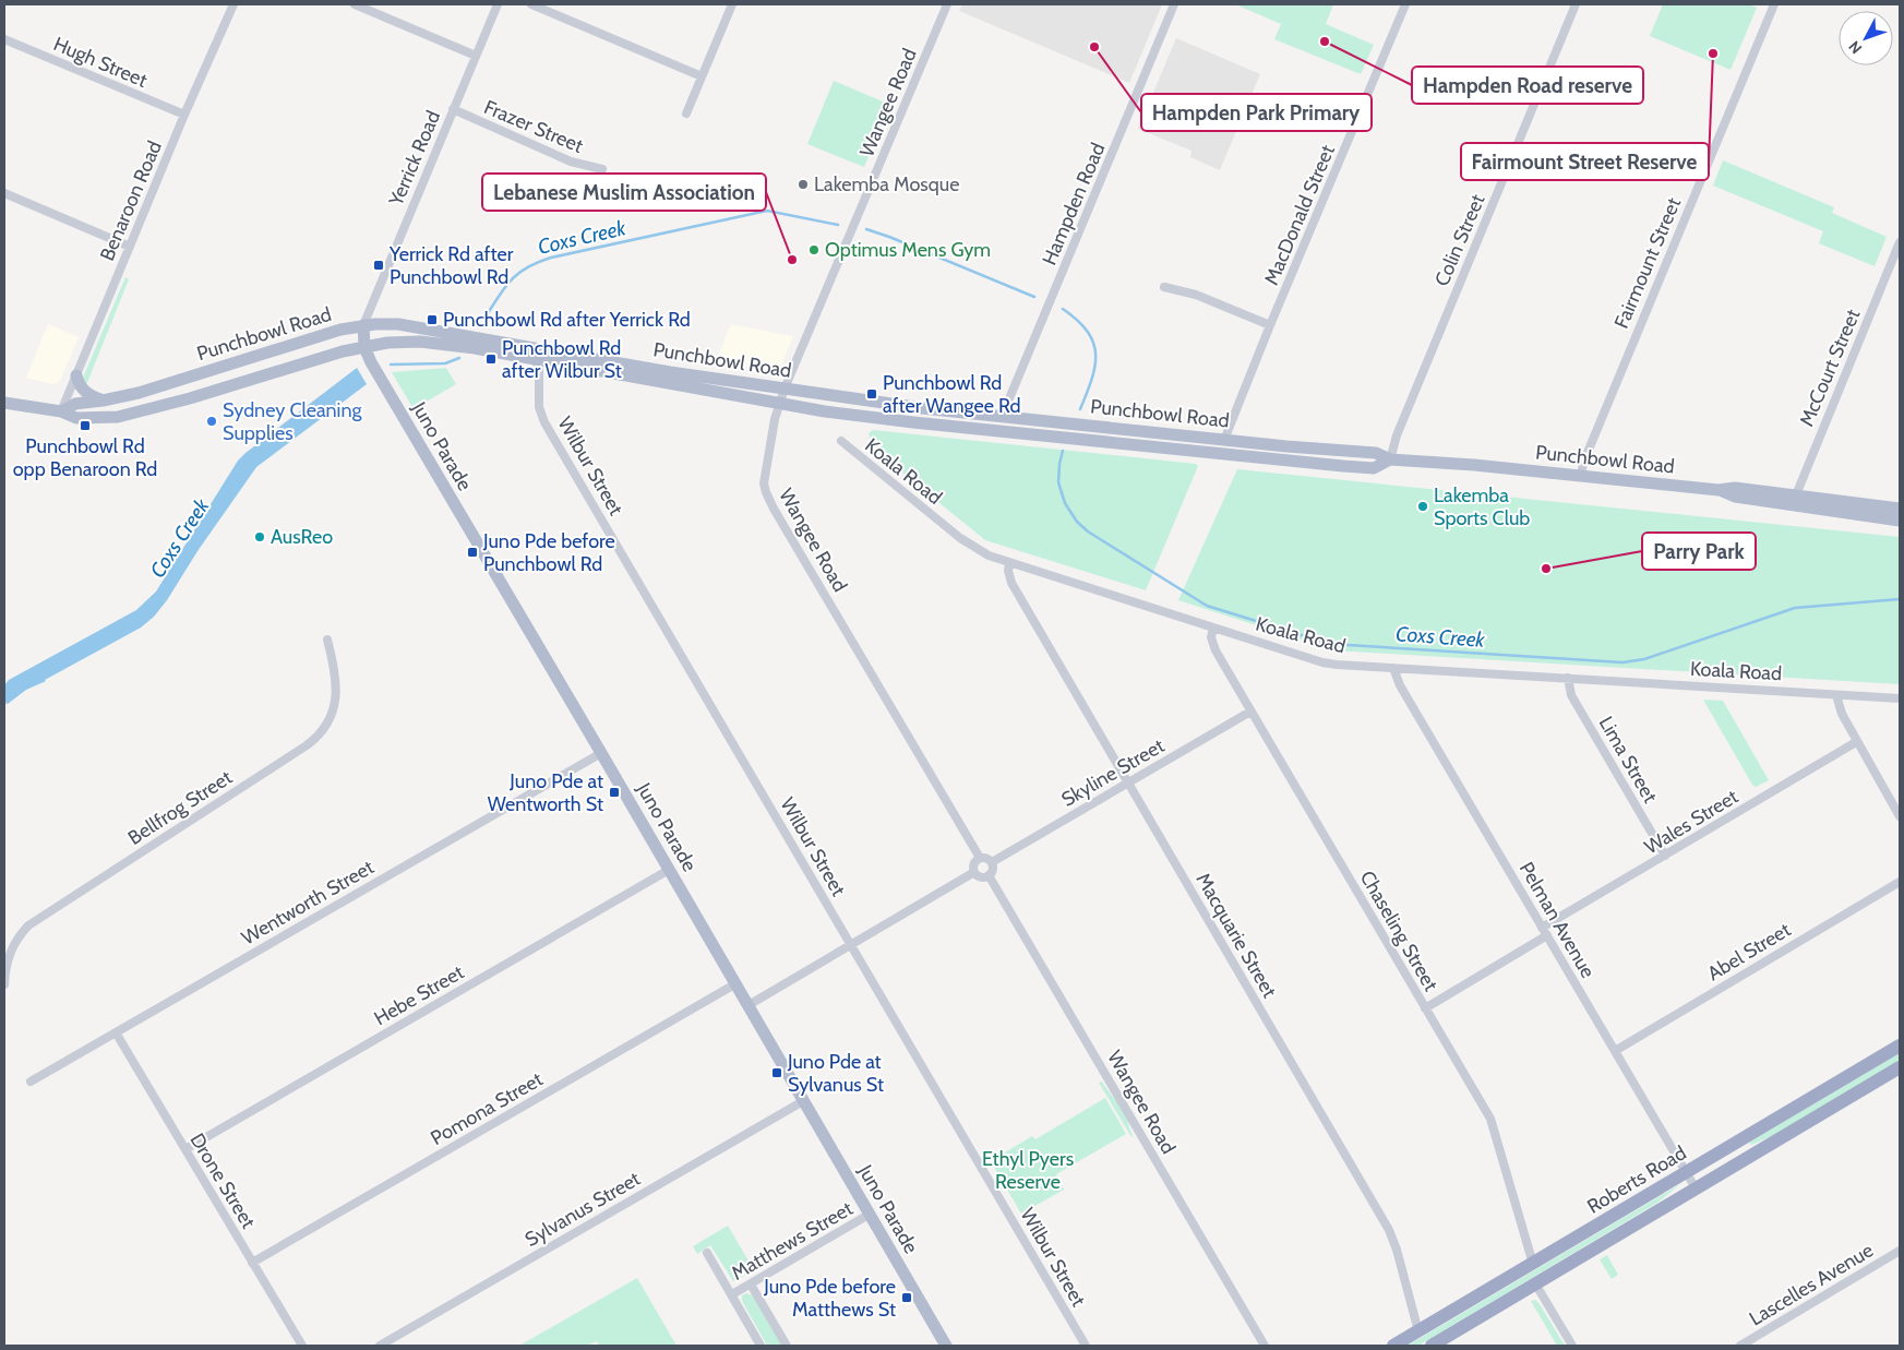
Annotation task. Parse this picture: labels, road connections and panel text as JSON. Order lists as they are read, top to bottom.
{
  "streets": {
    "highway": ["Roberts Road"],
    "main road": ["Punchbowl Road", "Juno Parade"],
    "street": [
      "Hugh Street",
      "Wangee Road",
      "Frazer Street",
      "Yerrick Road",
      "Benaroon Road",
      "Hampden Road",
      "MacDonald Street",
      "Colin Street",
      "Fairmount Street",
      "McCourt Street",
      "Wilbur Street",
      "Koala Road",
      "Lima Street",
      "Skyline Street",
      "Bellfrog Street",
      "Wales Street",
      "Wentworth Street",
      "Pelman Avenue",
      "Chaseling Street",
      "Macquarie Street",
      "Abel Street",
      "Hebe Street",
      "Pomona Street",
      "Drone Street",
      "Sylvanus Street",
      "Matthews Street",
      "Lascelles Avenue"
    ]
  },
  "crossings": [
    ["Hugh Street", "Benaroon Road"],
    ["Wangee Road", "Punchbowl Road"],
    ["Wangee Road", "Skyline Street"],
    ["Frazer Street", "Yerrick Road"],
    ["Yerrick Road", "Punchbowl Road"],
    ["Yerrick Road", "Juno Parade"],
    ["Benaroon Road", "Punchbowl Road"],
    ["Hampden Road", "Punchbowl Road"],
    ["MacDonald Street", "Punchbowl Road"],
    ["Colin Street", "Punchbowl Road"],
    ["Fairmount Street", "Punchbowl Road"],
    ["Punchbowl Road", "McCourt Street"],
    ["Punchbowl Road", "Juno Parade"],
    ["Punchbowl Road", "Wilbur Street"],
    ["Juno Parade", "Wentworth Street"],
    ["Juno Parade", "Hebe Street"],
    ["Juno Parade", "Pomona Street"],
    ["Juno Parade", "Sylvanus Street"],
    ["Juno Parade", "Matthews Street"],
    ["Koala Road", "Lima Street"],
    ["Koala Road", "Pelman Avenue"],
    ["Koala Road", "Chaseling Street"],
    ["Koala Road", "Macquarie Street"],
    ["Lima Street", "Wales Street"],
    ["Skyline Street", "Chaseling Street"],
    ["Skyline Street", "Macquarie Street"],
    ["Wales Street", "Pelman Avenue"],
    ["Wales Street", "Chaseling Street"],
    ["Wentworth Street", "Drone Street"],
    ["Pelman Avenue", "Abel Street"],
    ["Pelman Avenue", "Roberts Road"],
    ["Chaseling Street", "Roberts Road"],
    ["Macquarie Street", "Roberts Road"],
    ["Hebe Street", "Drone Street"],
    ["Pomona Street", "Drone Street"]
  ],
  "water": ["Coxs Creek"],
  "parks": ["Ethyl Pyers Reserve"],
  "places": {
    "other": [
      "Hampden Road reserve",
      "Hampden Park Primary",
      "Fairmount Street Reserve",
      "Lakemba Mosque",
      "Optimus Mens Gym",
      "Lebanese Muslim Association",
      "Sydney Cleaning Supplies",
      "Lakemba Sports Club",
      "AusReo",
      "Parry Park"
    ],
    "transit": [
      "Yerrick Rd after Punchbowl Rd",
      "Punchbowl Rd after Yerrick Rd",
      "Punchbowl Rd after Wilbur St",
      "Punchbowl Rd after Wangee Rd",
      "Punchbowl Rd opp Benaroon Rd",
      "Juno Pde before Punchbowl Rd",
      "Juno Pde at Wentworth St",
      "Juno Pde at Sylvanus St",
      "Juno Pde before Matthews St"
    ]
  },
  "north": "bottom left"
}
